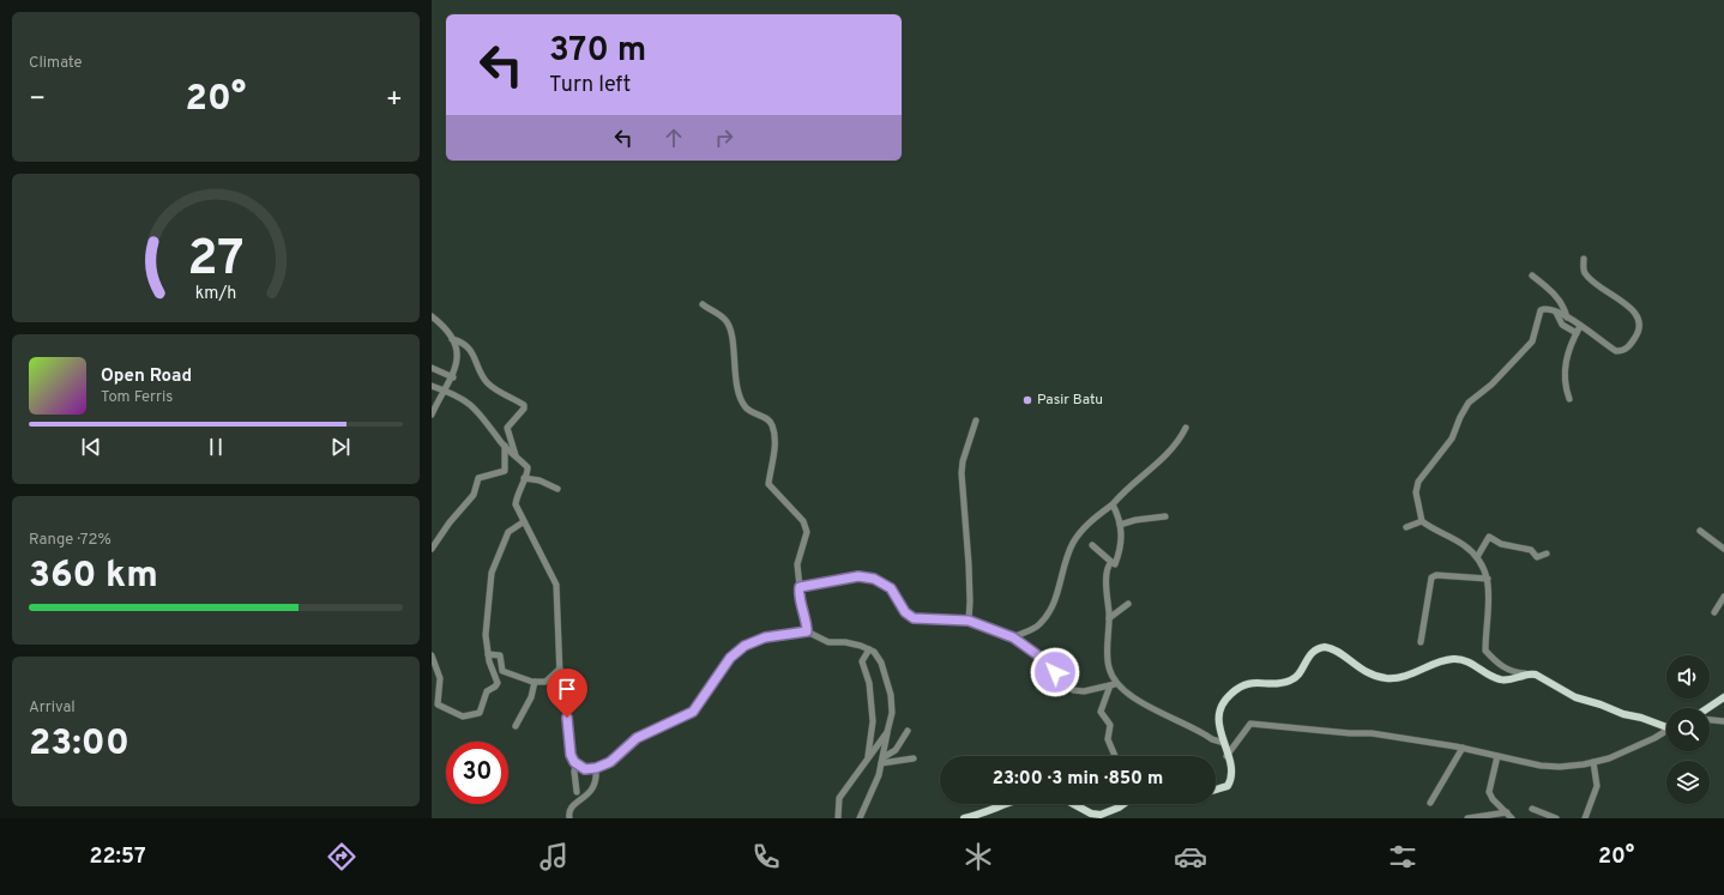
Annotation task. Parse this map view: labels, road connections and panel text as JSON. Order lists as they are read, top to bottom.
{
  "places": ["Pasir Batu"],
  "page": {
    "tile": [
      "Climate",
      ["Range · 72%", "360 km"],
      ["Arrival", "23:00"]
    ],
    "turn": ["370 m", "Turn left"],
    "heat": ["−", "20°", "+"],
    "song": ["Open Road", "Tom Ferris"],
    "limit": "30",
    "trip": "23:00 · 3 min · 850 m",
    "tabs": ["22:57", "20°"],
    "gauge": ["27", "km/h"]
  }
}
